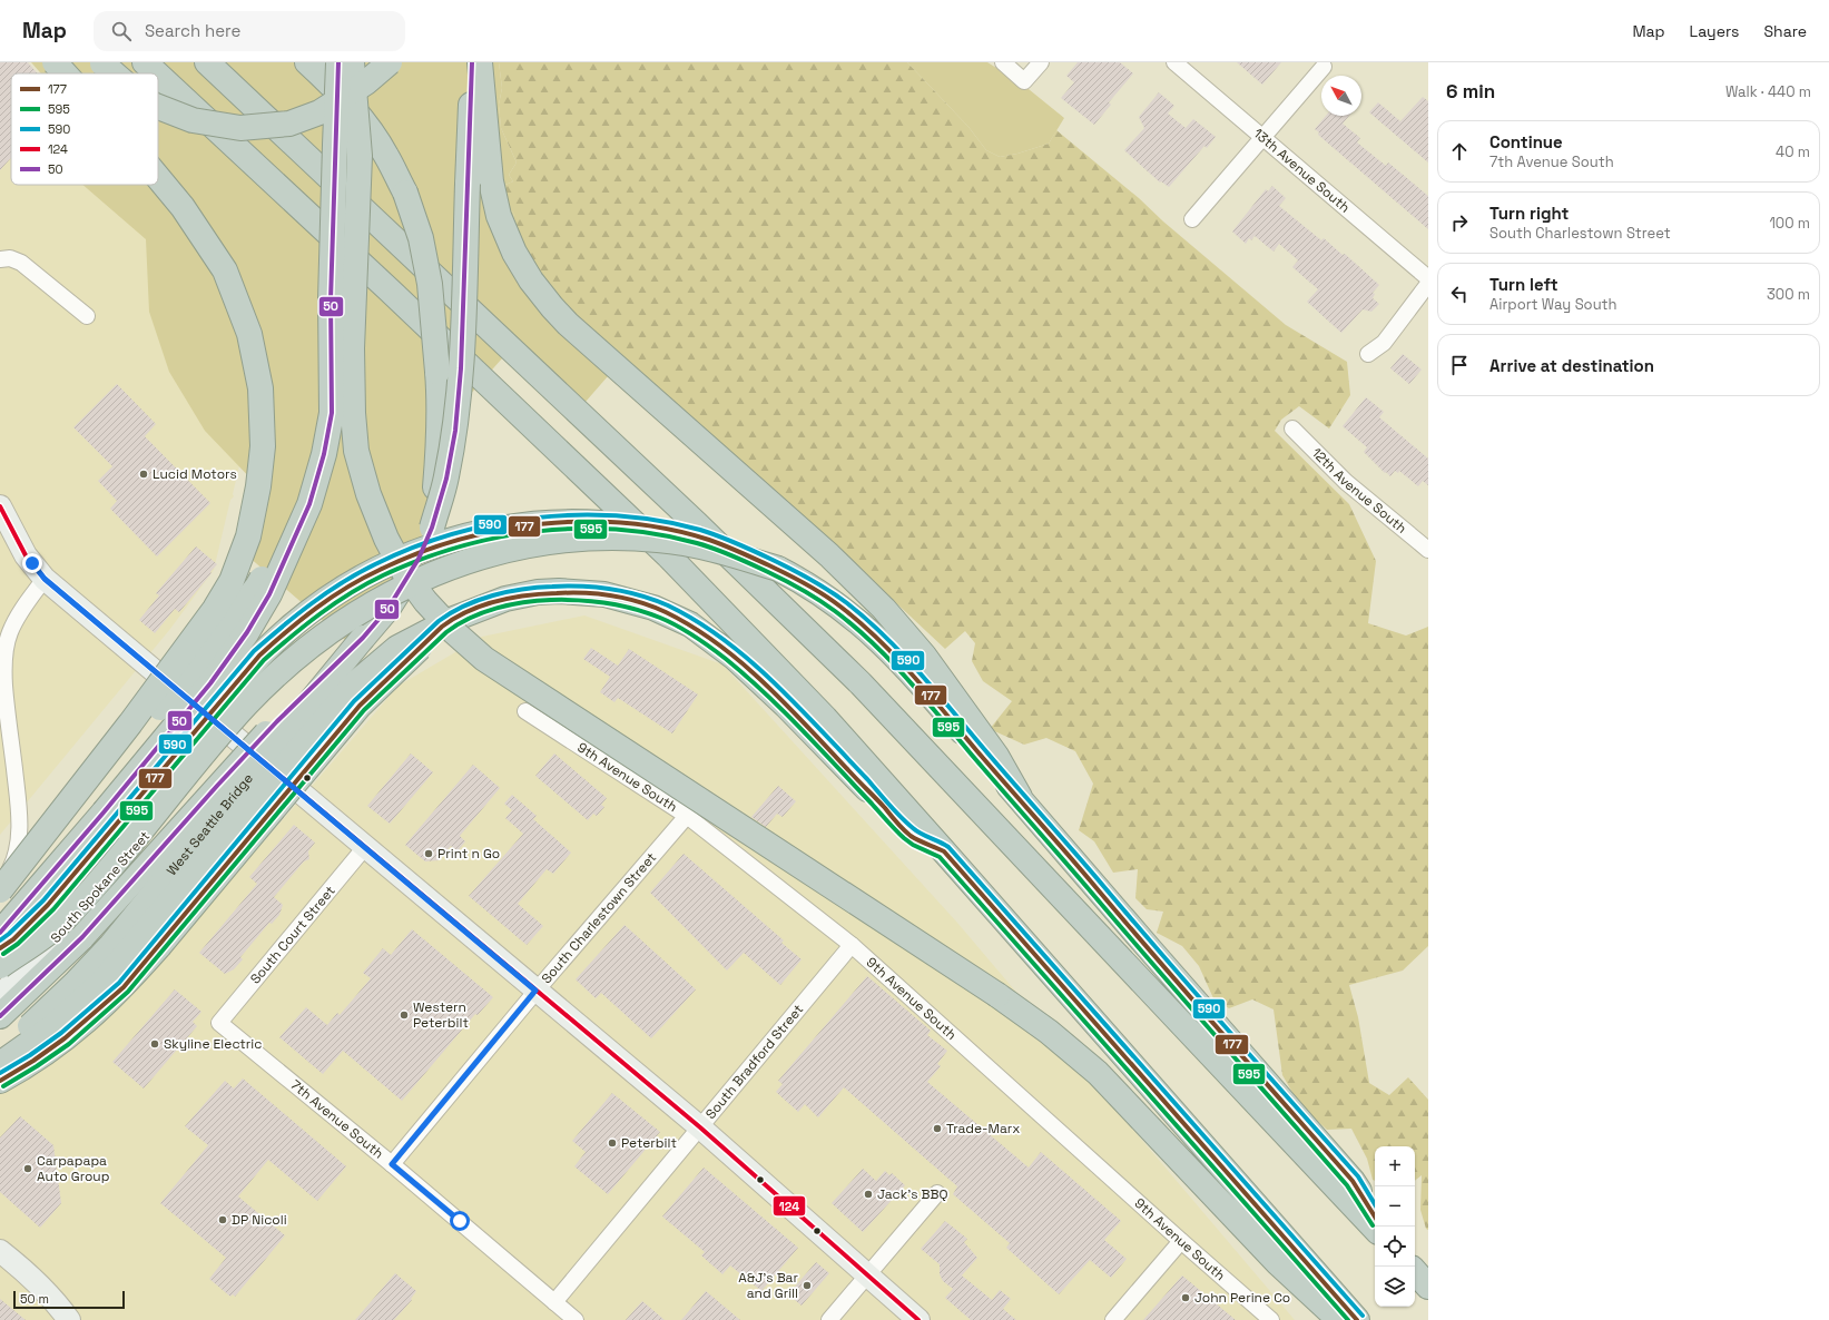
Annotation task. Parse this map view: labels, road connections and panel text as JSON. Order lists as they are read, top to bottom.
{
  "streets": {
    "highway": ["West Seattle Bridge"],
    "main road": ["South Spokane Street"],
    "street": [
      "13th Avenue South",
      "12th Avenue South",
      "9th Avenue South",
      "South Charlestown Street",
      "South Court Street",
      "South Bradford Street",
      "7th Avenue South"
    ]
  },
  "crossings": [
    ["9th Avenue South", "South Charlestown Street"],
    ["9th Avenue South", "South Bradford Street"],
    ["South Charlestown Street", "7th Avenue South"],
    ["South Court Street", "7th Avenue South"],
    ["South Bradford Street", "7th Avenue South"]
  ],
  "places": [
    "Lucid Motors",
    "Print n Go",
    "Western Peterbilt",
    "Skyline Electric",
    "Trade-Marx",
    "Peterbilt",
    "Carpapapa Auto Group",
    "Jack's BBQ",
    "DP Nicoli",
    "A&J's Bar and Grill",
    "John Perine Co"
  ],
  "lines": [
    "transit line 50",
    "transit line 124",
    "transit line 590",
    "transit line 177",
    "transit line 595"
  ],
  "legend": [
    "177",
    "595",
    "590",
    "124",
    "50"
  ],
  "scale_bar": "50 m",
  "north": "top left",
  "page": {
    "header": "Map",
    "search": "Search here",
    "nav": ["Map", "Layers", "Share"],
    "heading": ["6 min", "Walk · 440 m"],
    "list": [
      ["Continue", "7th Avenue South", "40 m"],
      ["Turn right", "South Charlestown Street", "100 m"],
      ["Turn left", "Airport Way South", "300 m"],
      "Arrive at destination"
    ],
    "map_buttons": ["+", "−"],
    "scale": "50 m"
  }
}
